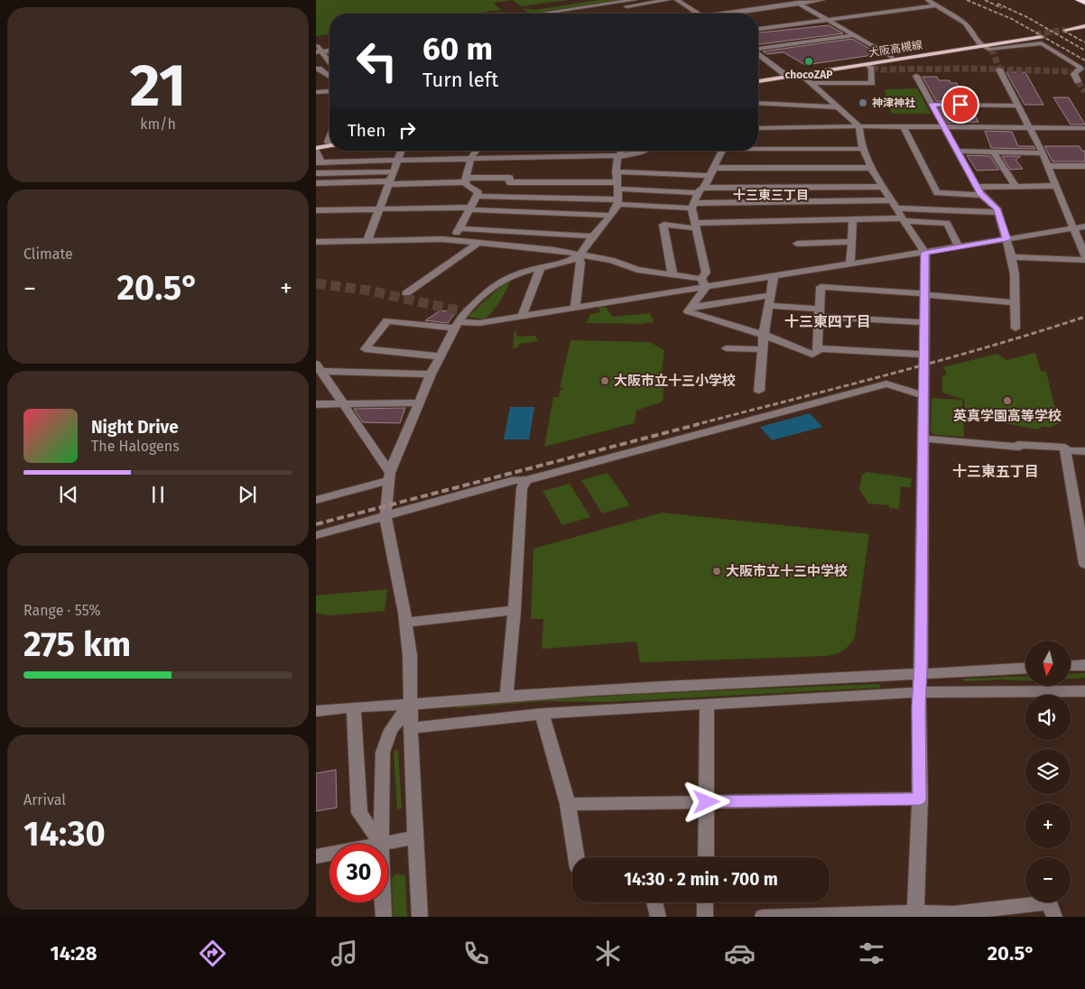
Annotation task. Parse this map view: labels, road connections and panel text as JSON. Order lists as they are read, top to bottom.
{
  "streets": {
    "main road": ["大阪高槻線"]
  },
  "districts": ["十三東三丁目", "十三東四丁目", "十三東五丁目"],
  "places": [
    "chocoZAP",
    "神津神社",
    "大阪市立十三小学校",
    "英真学園高等学校",
    "大阪市立十三中学校"
  ],
  "north": "bottom",
  "page": {
    "tile": [
      ["21", "km/h"],
      "Climate",
      ["Range · 55%", "275 km"],
      ["Arrival", "14:30"]
    ],
    "turn": ["60 m", "Turn left"],
    "then": "Then",
    "heat": ["−", "20.5°", "+"],
    "song": ["Night Drive", "The Halogens"],
    "map_buttons": ["+", "−"],
    "limit": "30",
    "trip": "14:30 · 2 min · 700 m",
    "tabs": ["14:28", "20.5°"]
  }
}
